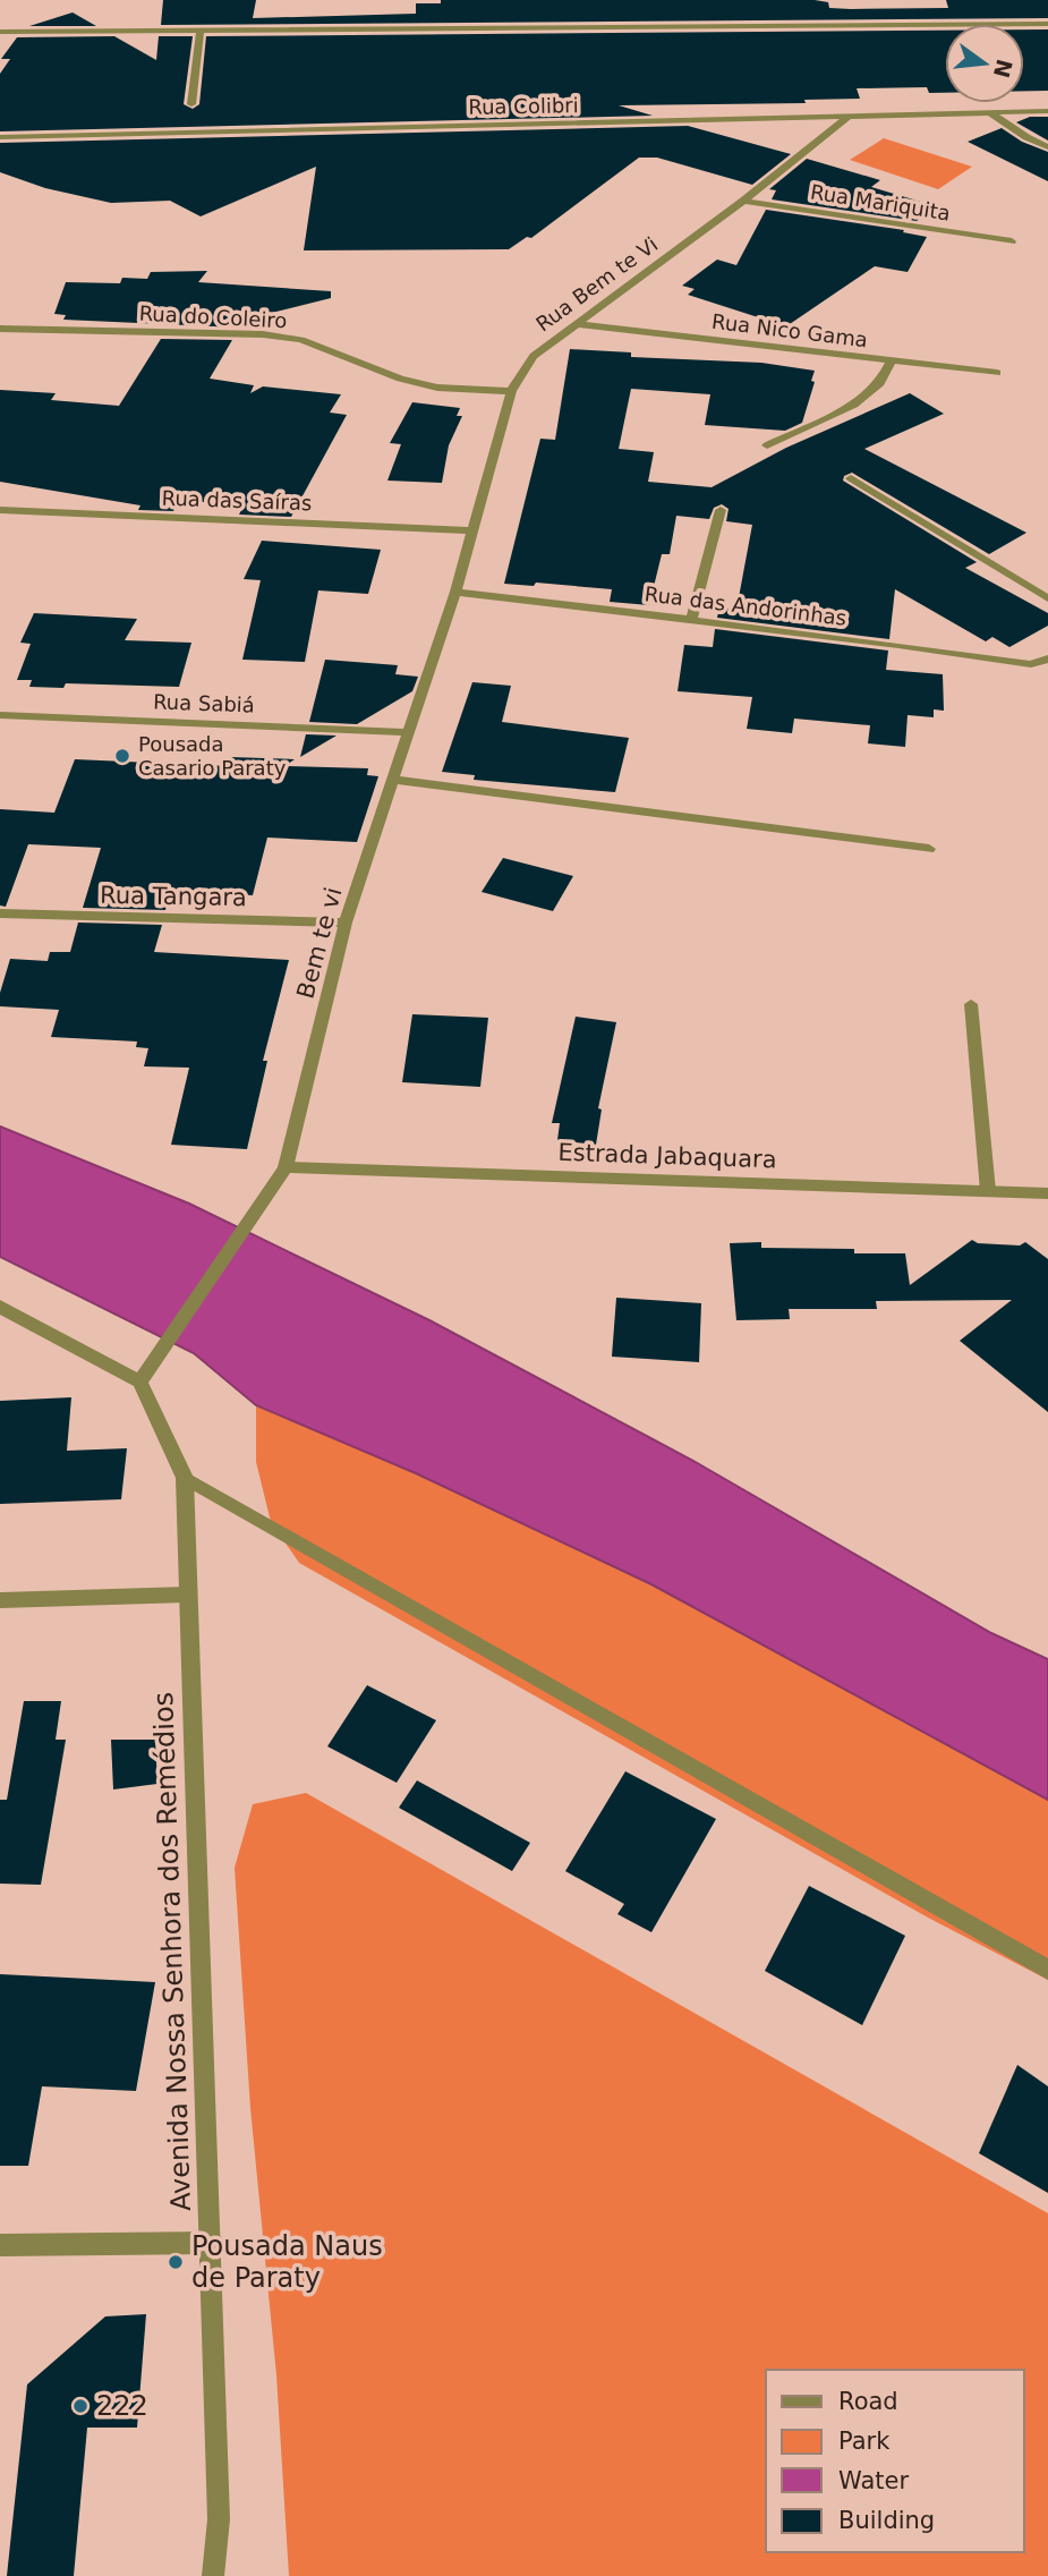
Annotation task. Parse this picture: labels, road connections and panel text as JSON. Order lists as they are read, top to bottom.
{
  "streets": {
    "street": [
      "Rua Colibri",
      "Rua Mariquita",
      "Rua Bem te Vi",
      "Rua do Coleiro",
      "Rua Nico Gama",
      "Rua das Saíras",
      "Rua das Andorinhas",
      "Rua Sabiá",
      "Rua Tangara",
      "Bem te vi",
      "Estrada Jabaquara",
      "Avenida Nossa Senhora dos Remédios"
    ]
  },
  "crossings": [
    ["Rua Colibri", "Rua Bem te Vi"],
    ["Rua Mariquita", "Rua Bem te Vi"],
    ["Rua Bem te Vi", "Rua do Coleiro"],
    ["Rua Bem te Vi", "Rua Nico Gama"],
    ["Rua Bem te Vi", "Rua das Saíras"],
    ["Rua Bem te Vi", "Rua das Andorinhas"],
    ["Rua Bem te Vi", "Rua Sabiá"],
    ["Rua Bem te Vi", "Bem te vi"],
    ["Rua Sabiá", "Bem te vi"],
    ["Rua Tangara", "Bem te vi"],
    ["Bem te vi", "Estrada Jabaquara"]
  ],
  "places": ["Pousada Casario Paraty", "Pousada Naus de Paraty", "222"],
  "legend": [
    "Road",
    "Park",
    "Water",
    "Building"
  ],
  "north": "right"
}
